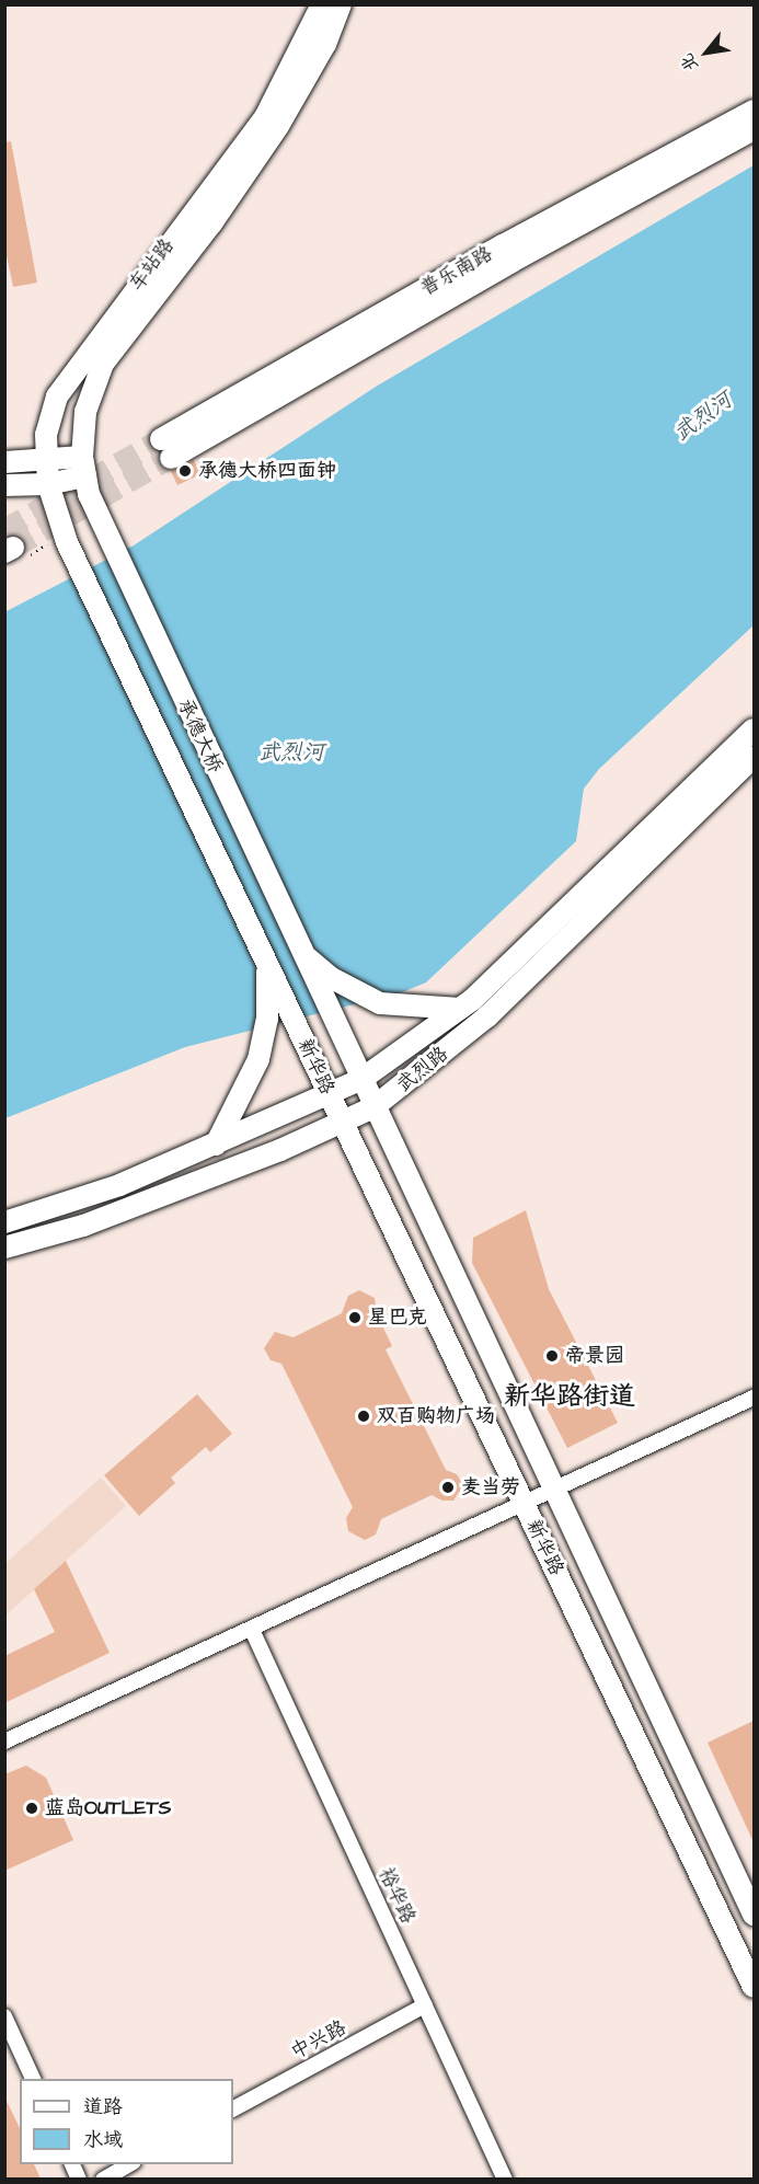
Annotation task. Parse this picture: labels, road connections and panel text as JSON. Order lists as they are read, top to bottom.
{
  "streets": {
    "main road": [
      "车站路",
      "普乐南路",
      "承德大桥",
      "新华路",
      "武烈路"
    ],
    "street": ["裕华路", "中兴路"]
  },
  "crossings": [
    ["车站路", "承德大桥"],
    ["承德大桥", "新华路"],
    ["新华路", "武烈路"],
    ["裕华路", "中兴路"]
  ],
  "districts": ["新华路街道"],
  "water": ["武烈河"],
  "places": [
    "承德大桥四面钟",
    "星巴克",
    "帝景园",
    "双百购物广场",
    "麦当劳",
    "蓝岛OUTLETS"
  ],
  "legend": ["道路", "水域"],
  "north": "bottom left"
}
